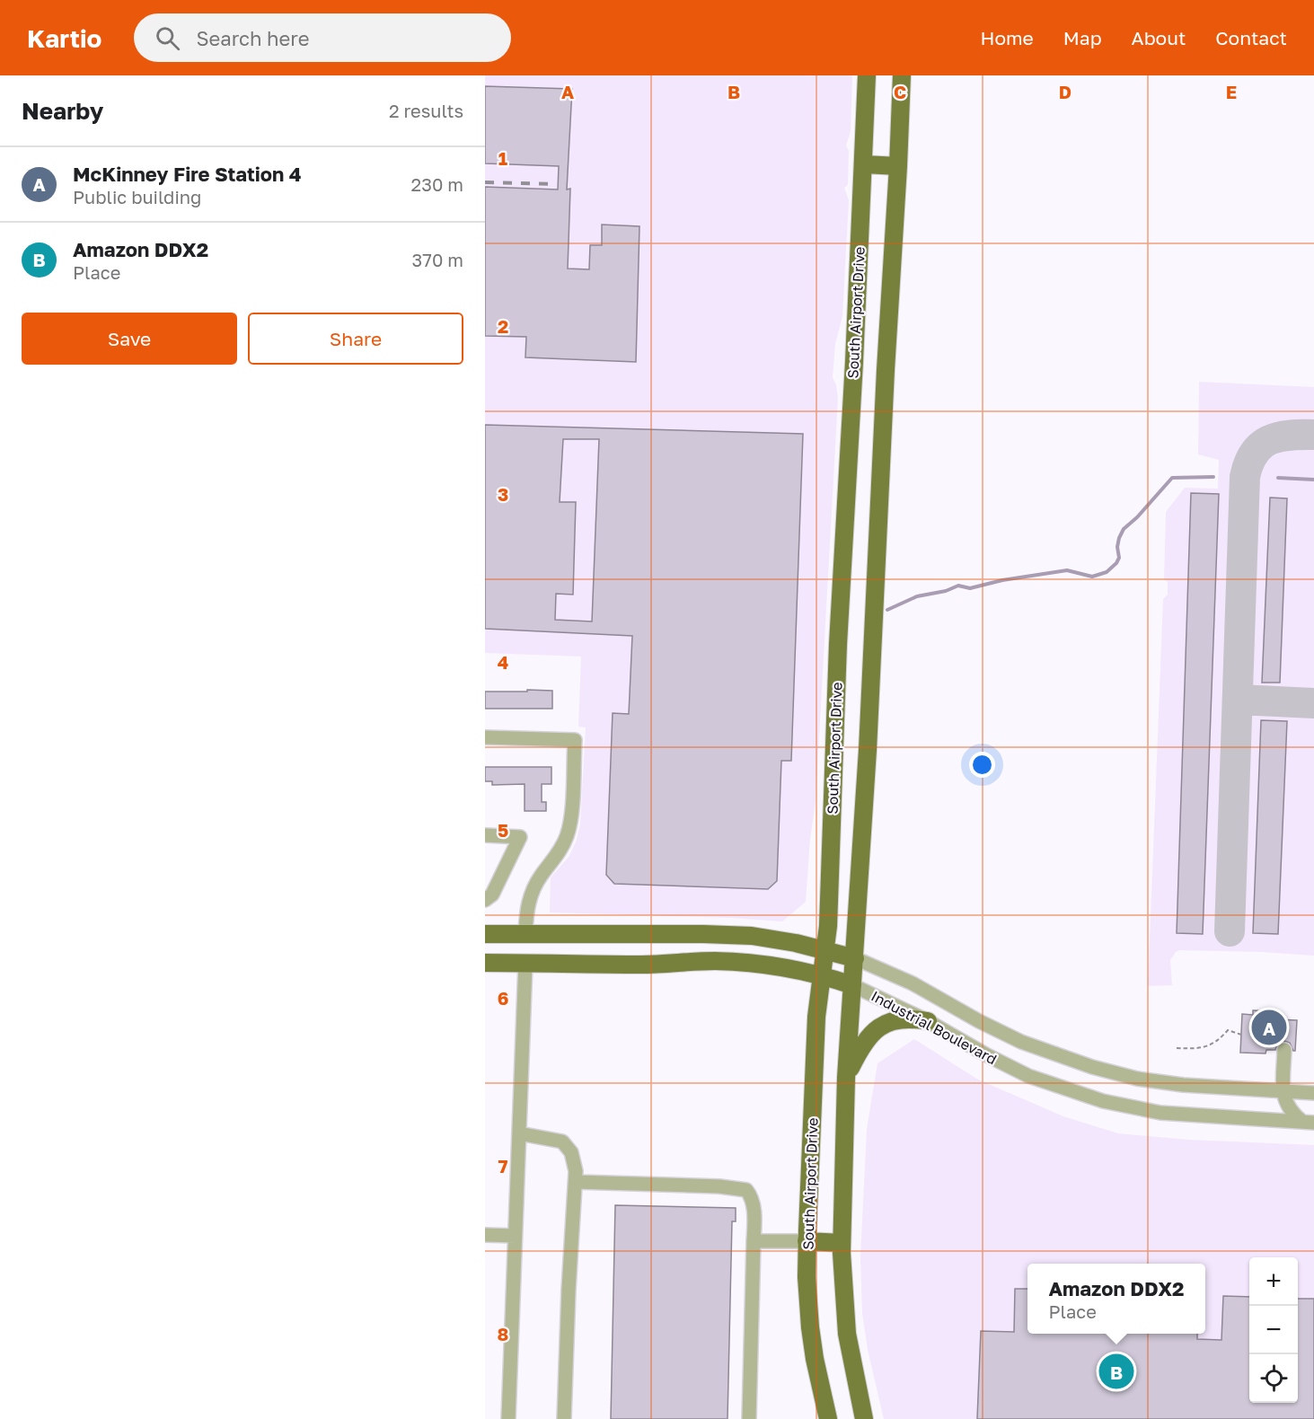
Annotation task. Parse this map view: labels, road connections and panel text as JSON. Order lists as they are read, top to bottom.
{
  "streets": {
    "main road": ["South Airport Drive", "Industrial Boulevard"]
  },
  "crossings": [
    ["South Airport Drive", "Industrial Boulevard"]
  ],
  "page": {
    "header": "Kartio",
    "search": "Search here",
    "nav": [
      "Home",
      "Map",
      "About",
      "Contact"
    ],
    "heading": ["Nearby", "2 results"],
    "list": [
      {
        "mark": "A",
        "name": "McKinney Fire Station 4",
        "note": "Public building",
        "value": "230 m"
      },
      {
        "mark": "B",
        "name": "Amazon DDX2",
        "note": "Place",
        "value": "370 m"
      }
    ],
    "buttons": ["Save", "Share"],
    "pins": ["A", "B"],
    "map_buttons": ["+", "−"],
    "popup": ["Amazon DDX2", "Place"]
  },
  "grid": {
    "columns": [
      "A",
      "B",
      "C",
      "D",
      "E"
    ],
    "rows": [
      "1",
      "2",
      "3",
      "4",
      "5",
      "6",
      "7",
      "8"
    ]
  }
}
